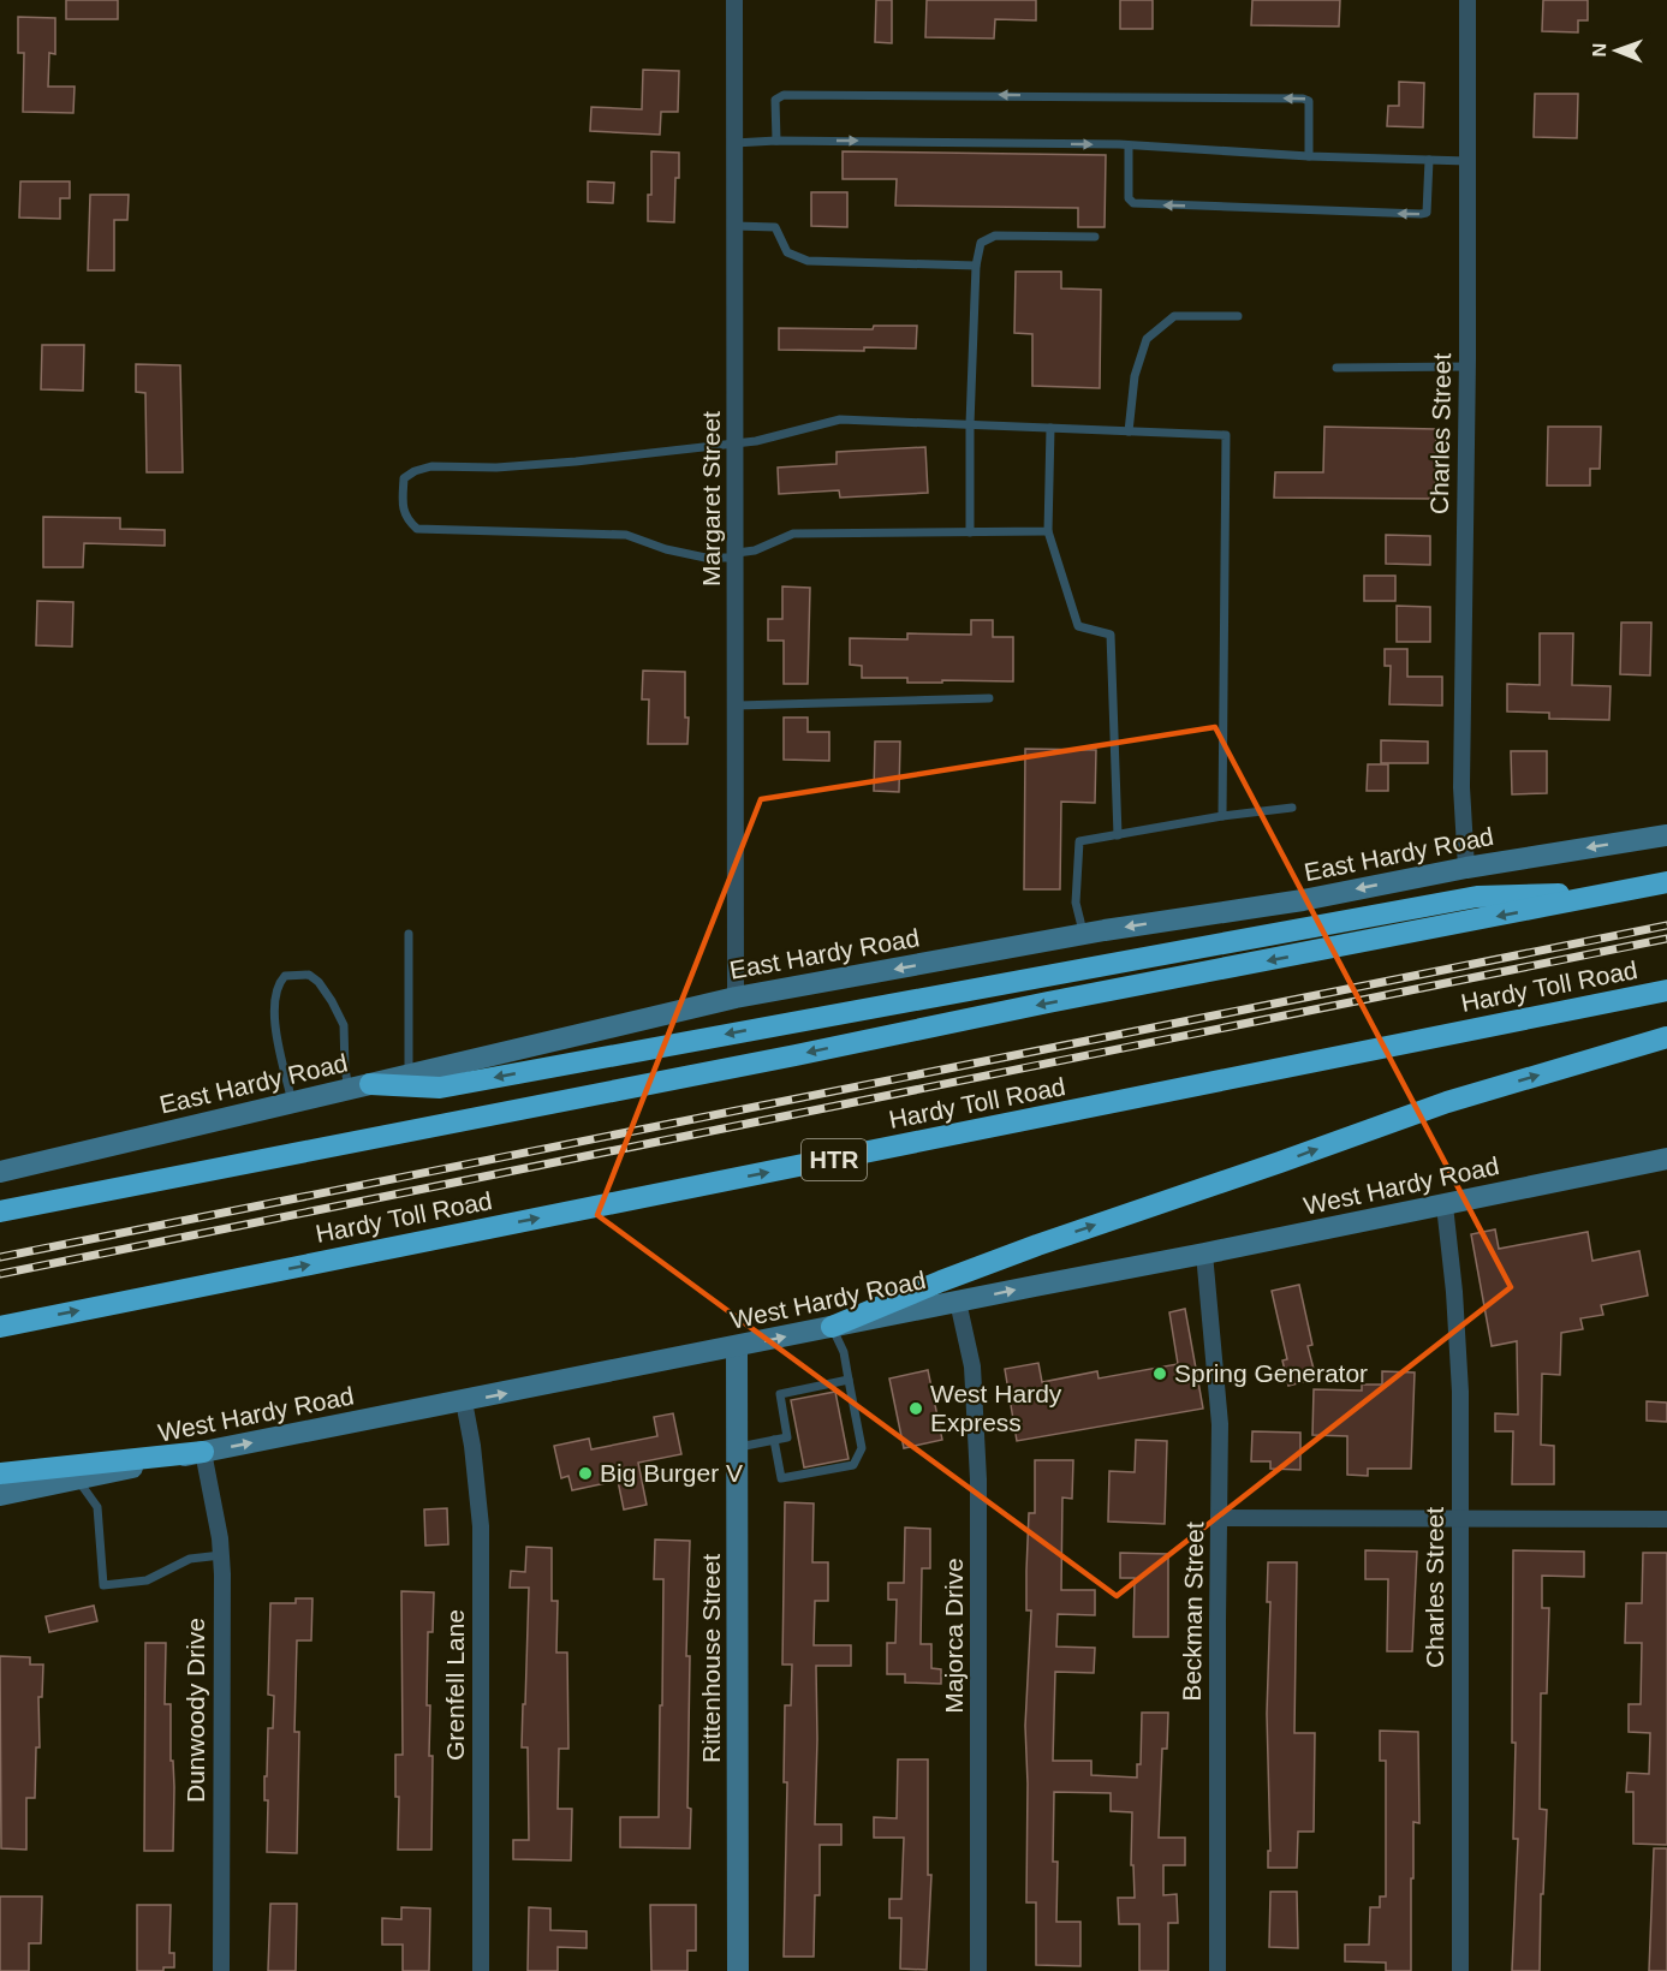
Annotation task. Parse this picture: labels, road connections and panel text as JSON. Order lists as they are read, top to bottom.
{
  "streets": {
    "highway": ["Hardy Toll Road", "HTR"],
    "main road": ["East Hardy Road", "West Hardy Road", "Rittenhouse Street"],
    "street": [
      "Charles Street",
      "Margaret Street",
      "Beckman Street",
      "Majorca Drive",
      "Grenfell Lane",
      "Dunwoody Drive"
    ]
  },
  "crossings": [
    ["Charles Street", "East Hardy Road"],
    ["Charles Street", "West Hardy Road"],
    ["Margaret Street", "East Hardy Road"],
    ["West Hardy Road", "Beckman Street"],
    ["West Hardy Road", "Majorca Drive"],
    ["West Hardy Road", "Rittenhouse Street"],
    ["West Hardy Road", "Grenfell Lane"],
    ["West Hardy Road", "Dunwoody Drive"]
  ],
  "one_way": ["East Hardy Road", "West Hardy Road"],
  "places": ["Spring Generator", "West Hardy Express", "Big Burger V"],
  "north": "left"
}
